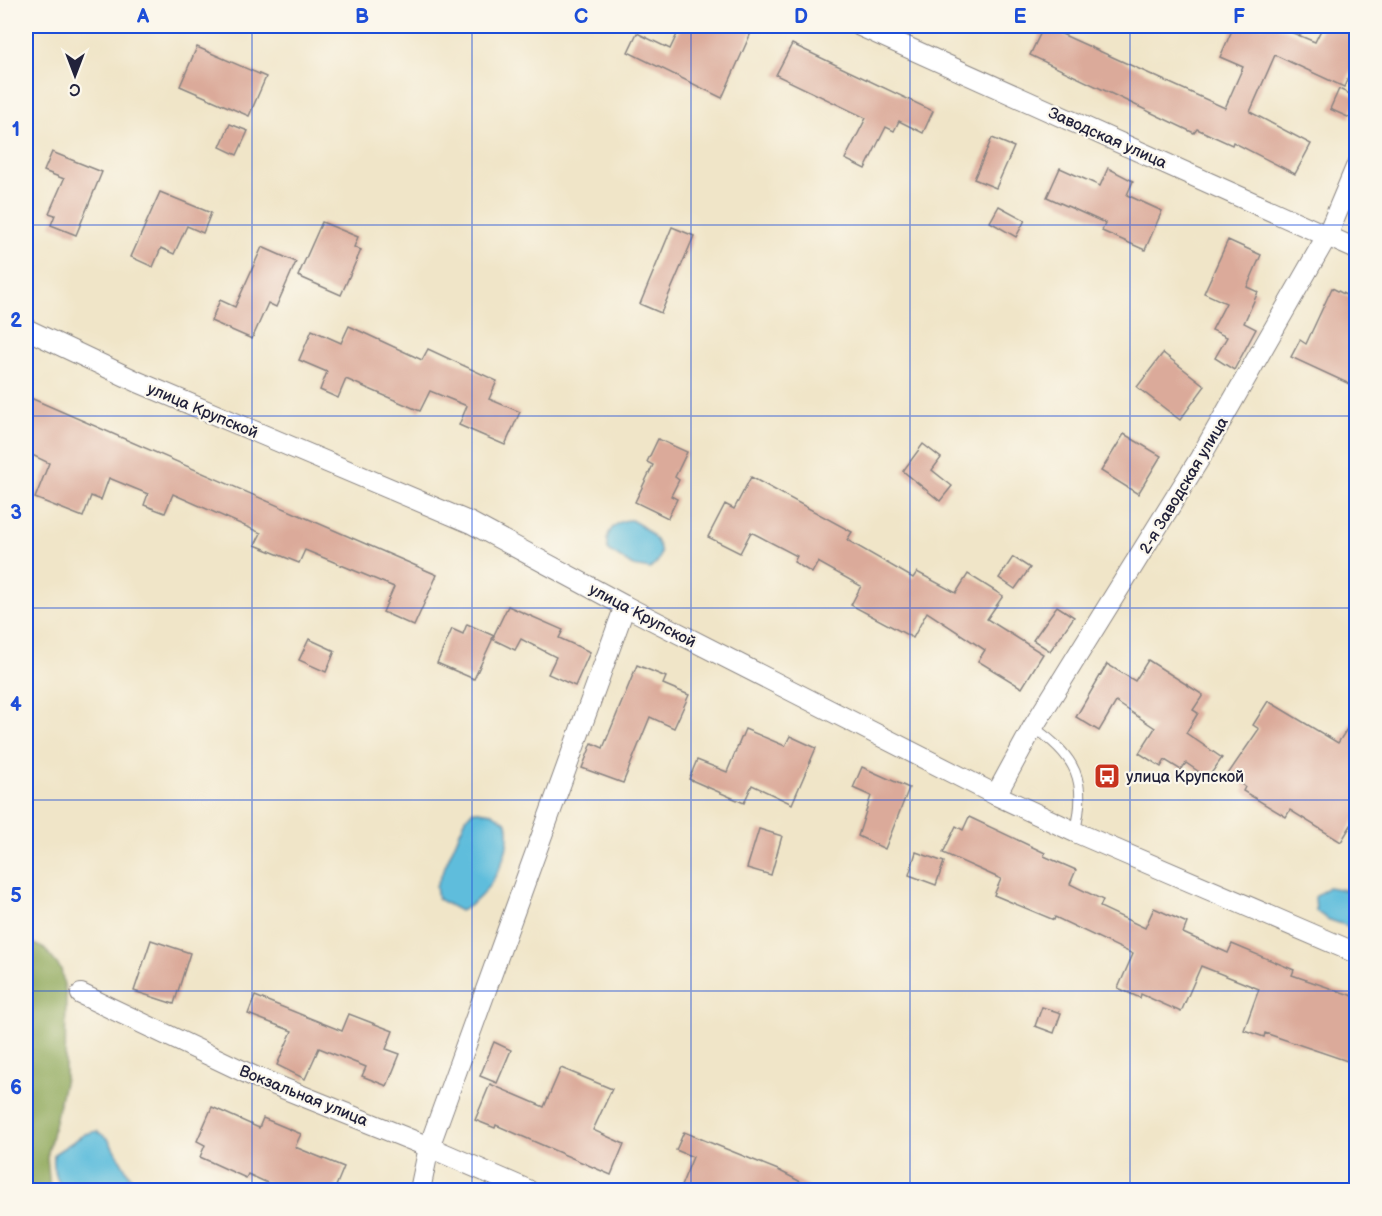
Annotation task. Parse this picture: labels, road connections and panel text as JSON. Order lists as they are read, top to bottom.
{
  "streets": {
    "street": [
      "Заводская улица",
      "улица Крупской",
      "2-я Заводская улица",
      "Вокзальная улица"
    ]
  },
  "crossings": [
    ["Заводская улица", "2-я Заводская улица"],
    ["улица Крупской", "2-я Заводская улица"]
  ],
  "places": {
    "bus stop": ["улица Крупской"]
  },
  "north": "bottom",
  "grid": {
    "columns": [
      "A",
      "B",
      "C",
      "D",
      "E",
      "F"
    ],
    "rows": [
      "1",
      "2",
      "3",
      "4",
      "5",
      "6"
    ]
  }
}
